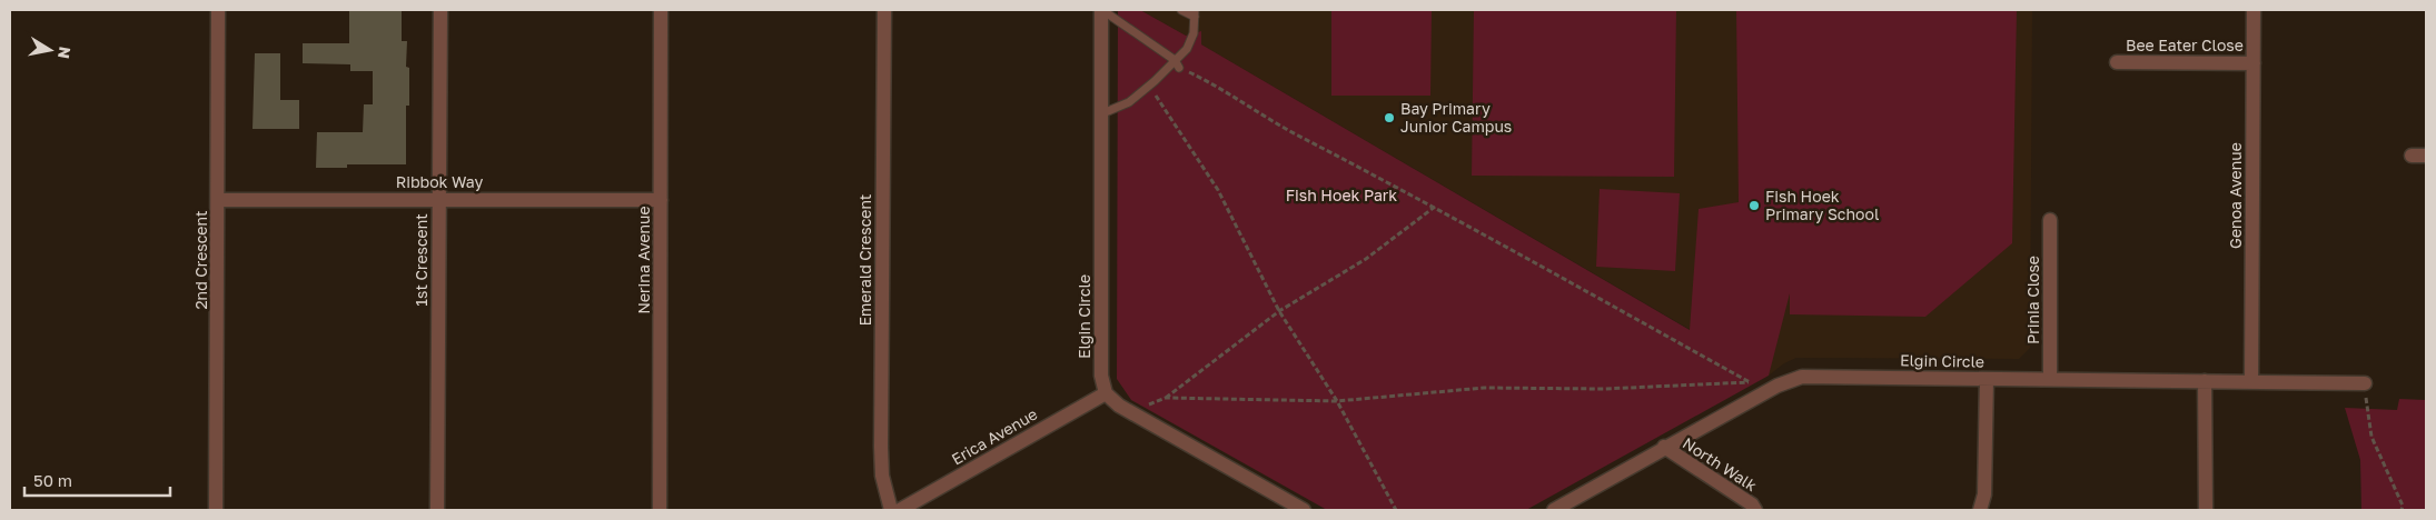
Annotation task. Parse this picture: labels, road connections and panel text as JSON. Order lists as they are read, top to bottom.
{
  "streets": {
    "street": [
      "Bee Eater Close",
      "Ribbok Way",
      "Genoa Avenue",
      "2nd Crescent",
      "1st Crescent",
      "Nerina Avenue",
      "Emerald Crescent",
      "Prinia Close",
      "Elgin Circle",
      "Erica Avenue",
      "North Walk"
    ]
  },
  "crossings": [
    ["Bee Eater Close", "Genoa Avenue"],
    ["Ribbok Way", "2nd Crescent"],
    ["Ribbok Way", "1st Crescent"],
    ["Ribbok Way", "Nerina Avenue"],
    ["Genoa Avenue", "Elgin Circle"],
    ["Prinia Close", "Elgin Circle"],
    ["Elgin Circle", "Erica Avenue"],
    ["Elgin Circle", "North Walk"]
  ],
  "parks": ["Fish Hoek Park"],
  "places": ["Bay Primary Junior Campus", "Fish Hoek Primary School"],
  "scale_bar": "50 m",
  "north": "right"
}
